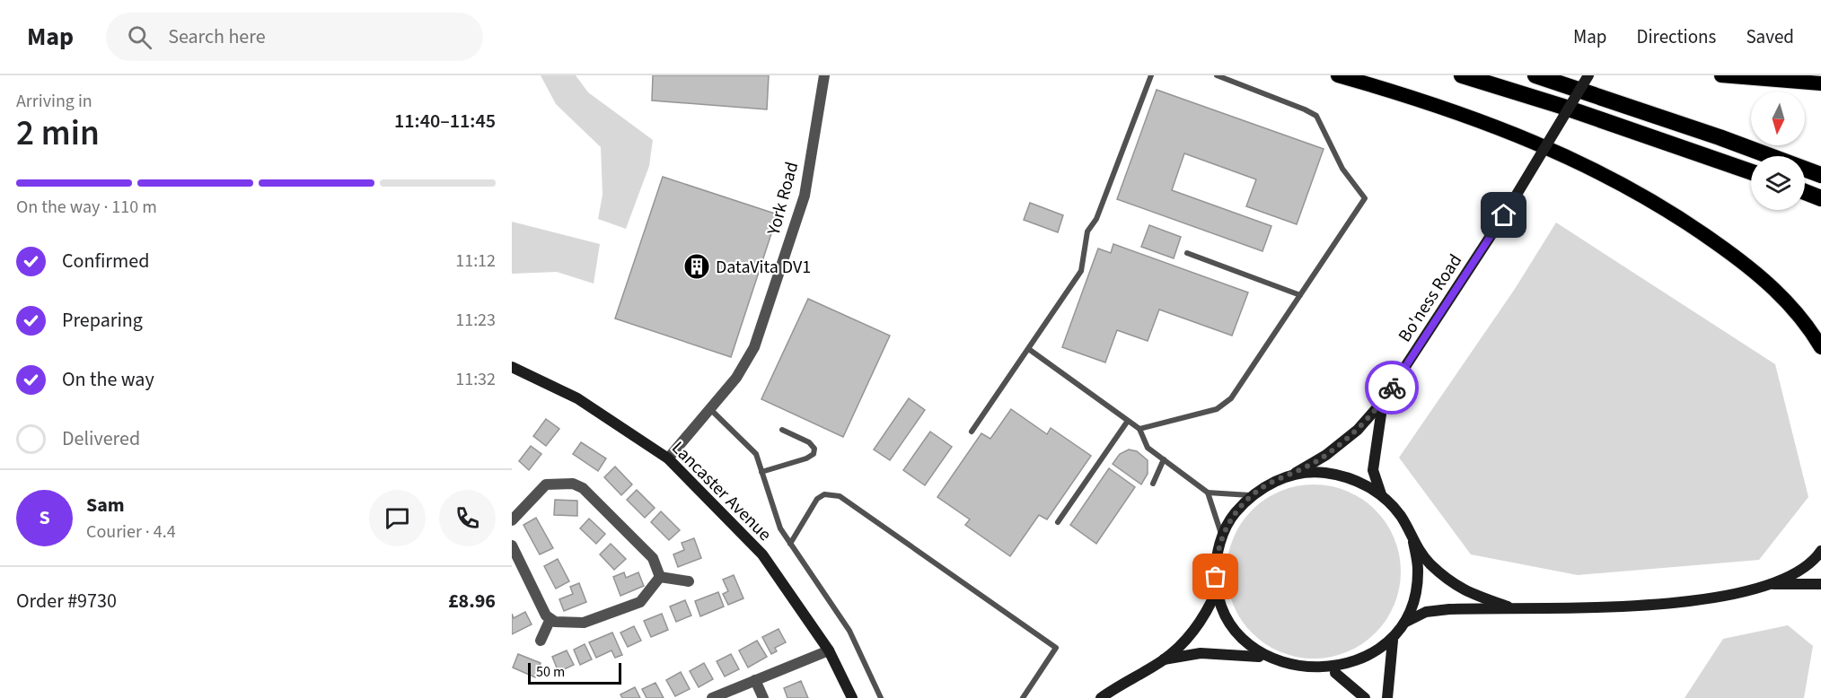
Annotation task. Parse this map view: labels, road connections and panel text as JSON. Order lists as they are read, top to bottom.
{
  "streets": {
    "main road": ["Bo'ness Road", "Lancaster Avenue"],
    "street": ["York Road"]
  },
  "crossings": [
    ["York Road", "Lancaster Avenue"]
  ],
  "places": {
    "building": ["DataVita DV1"]
  },
  "scale_bar": "50 m",
  "north": "bottom",
  "page": {
    "header": "Map",
    "search": "Search here",
    "nav": ["Map", "Directions", "Saved"],
    "heading": ["2 min", "Arriving in", "11:40–11:45"],
    "panel": [
      "Sam",
      "Courier · 4.4",
      "Order #9730",
      "£8.96"
    ],
    "bar": "On the way · 110 m",
    "list": [
      ["Confirmed", "11:12"],
      ["Preparing", "11:23"],
      ["On the way", "11:32"],
      "Delivered"
    ],
    "round": "S",
    "scale": "50 m"
  }
}
